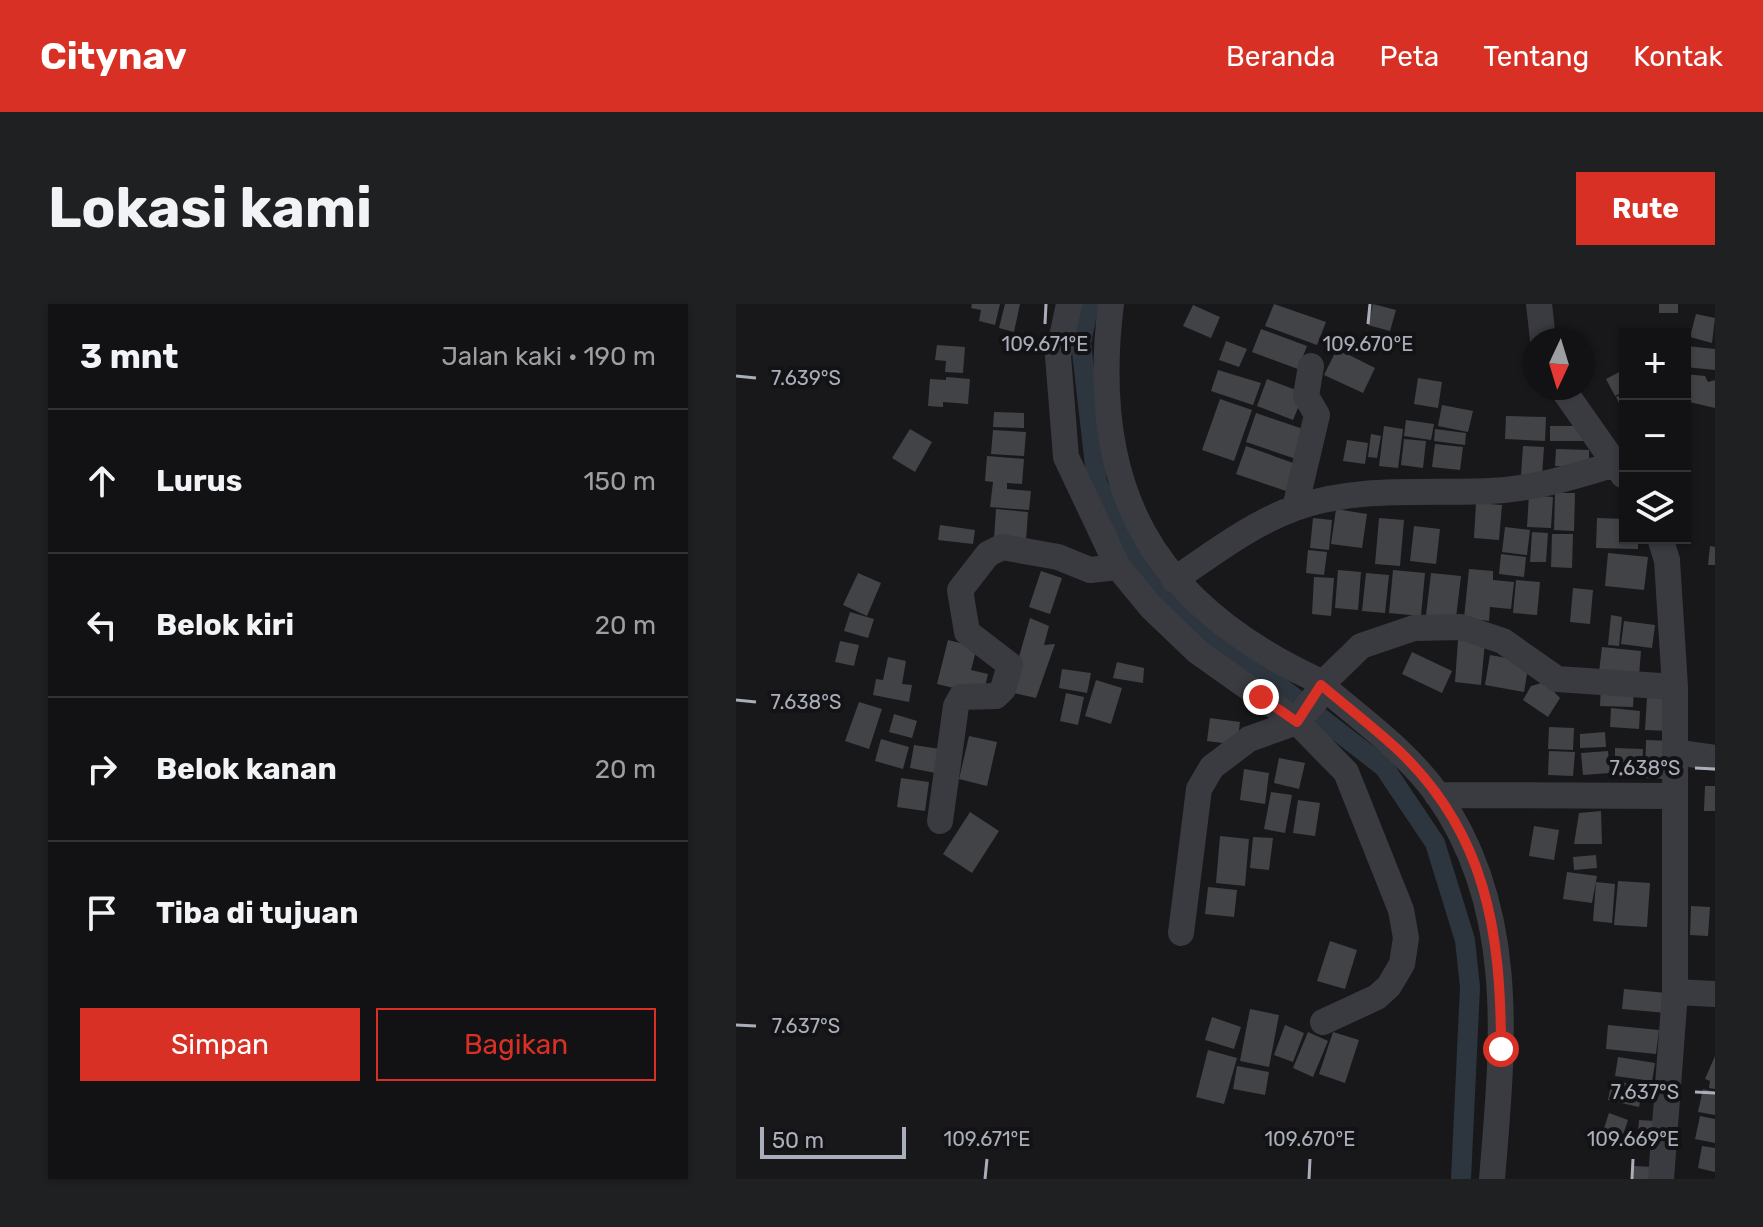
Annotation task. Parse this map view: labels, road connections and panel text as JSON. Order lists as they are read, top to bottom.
{
  "scale_bar": "50 m",
  "north": "bottom",
  "page": {
    "header": "Citynav",
    "nav": [
      "Beranda",
      "Peta",
      "Tentang",
      "Kontak"
    ],
    "buttons": [
      "Rute",
      ["Simpan", "Bagikan"]
    ],
    "title": "Lokasi kami",
    "heading": ["3 mnt", "Jalan kaki · 190 m"],
    "map_buttons": ["+", "−"],
    "list": [
      ["Lurus", "150 m"],
      ["Belok kiri", "20 m"],
      ["Belok kanan", "20 m"],
      "Tiba di tujuan"
    ],
    "scale": "50 m"
  },
  "coordinates": [
    "109.671°E",
    "109.670°E",
    "7.639°S",
    "7.638°S",
    "7.637°S",
    "109.669°E"
  ]
}
